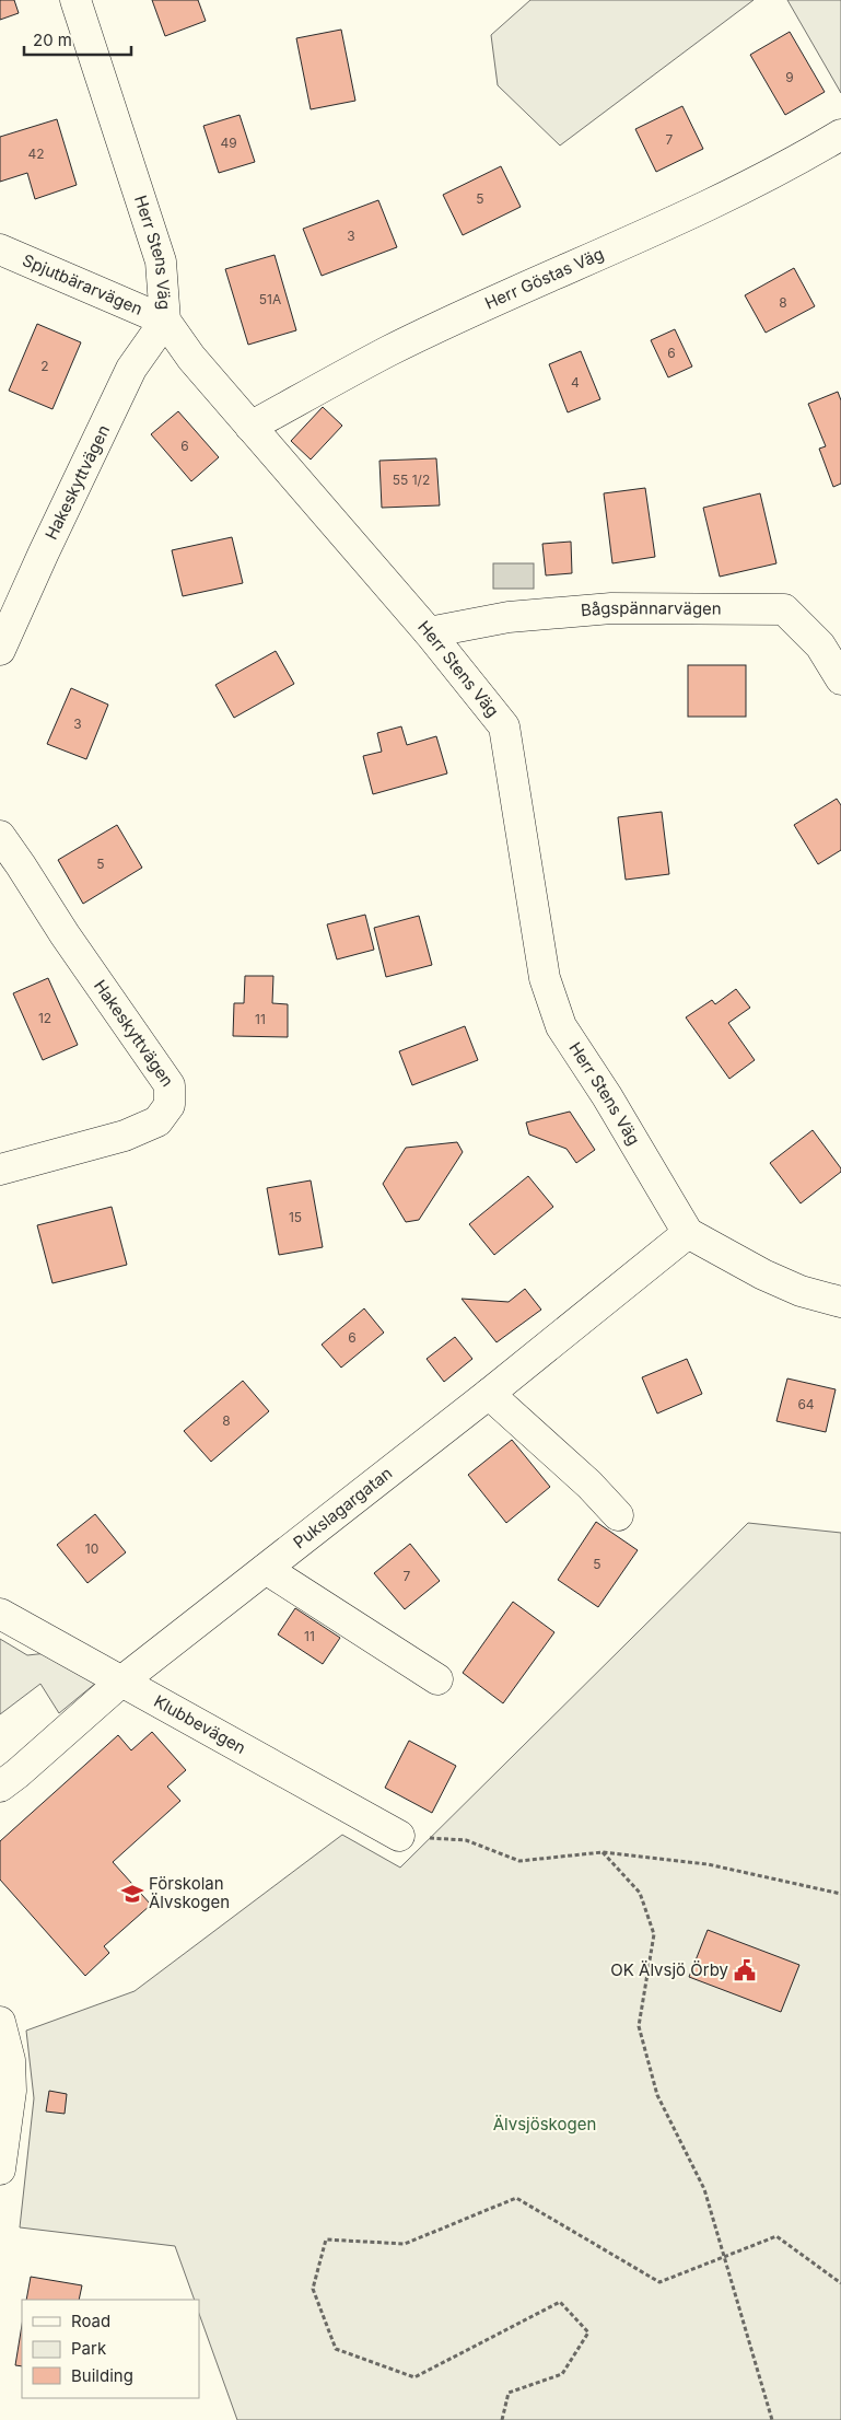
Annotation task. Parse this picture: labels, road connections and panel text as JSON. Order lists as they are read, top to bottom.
{
  "streets": {
    "street": [
      "Herr Stens Väg",
      "Herr Göstas Väg",
      "Spjutbärarvägen",
      "Hakeskyttvägen",
      "Bågspännarvägen",
      "Pukslagargatan",
      "Klubbevägen"
    ]
  },
  "crossings": [
    ["Herr Stens Väg", "Herr Göstas Väg"],
    ["Herr Stens Väg", "Spjutbärarvägen"],
    ["Herr Stens Väg", "Hakeskyttvägen"],
    ["Herr Stens Väg", "Bågspännarvägen"],
    ["Herr Stens Väg", "Pukslagargatan"],
    ["Spjutbärarvägen", "Hakeskyttvägen"],
    ["Pukslagargatan", "Klubbevägen"]
  ],
  "parks": ["Älvsjöskogen"],
  "places": {
    "school or university": ["Förskolan Älvskogen"],
    "public building": ["OK Älvsjö Örby"]
  },
  "house_numbers": [
    "9",
    "7",
    "49",
    "42",
    "5",
    "3",
    "51A",
    "8",
    "6",
    "2",
    "4",
    "6",
    "55 1/2",
    "3",
    "5",
    "12",
    "11",
    "15",
    "6",
    "64",
    "8",
    "10",
    "5",
    "7",
    "11"
  ],
  "legend": ["Road", "Park", "Building"],
  "scale_bar": "20 m"
}
